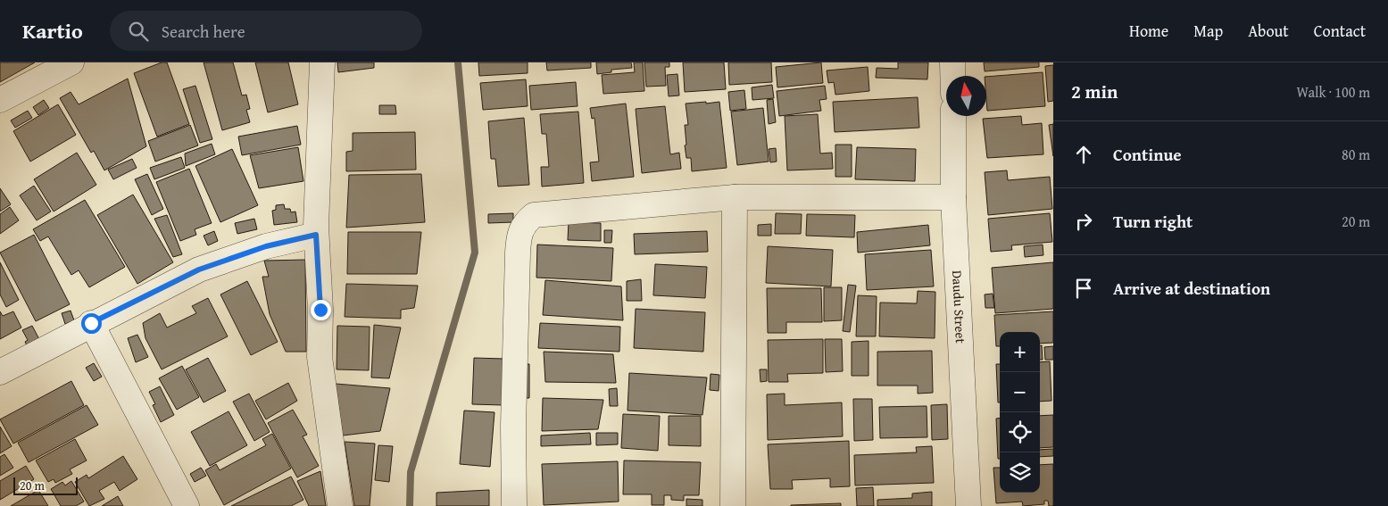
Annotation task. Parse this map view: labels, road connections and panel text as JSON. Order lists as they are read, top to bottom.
{
  "streets": {
    "street": ["Daudu Street"]
  },
  "scale_bar": "20 m",
  "north": "top",
  "page": {
    "header": "Kartio",
    "search": "Search here",
    "nav": [
      "Home",
      "Map",
      "About",
      "Contact"
    ],
    "heading": ["2 min", "Walk · 100 m"],
    "list": [
      ["Continue", "80 m"],
      ["Turn right", "20 m"],
      "Arrive at destination"
    ],
    "map_buttons": ["+", "−"],
    "scale": "20 m"
  }
}
